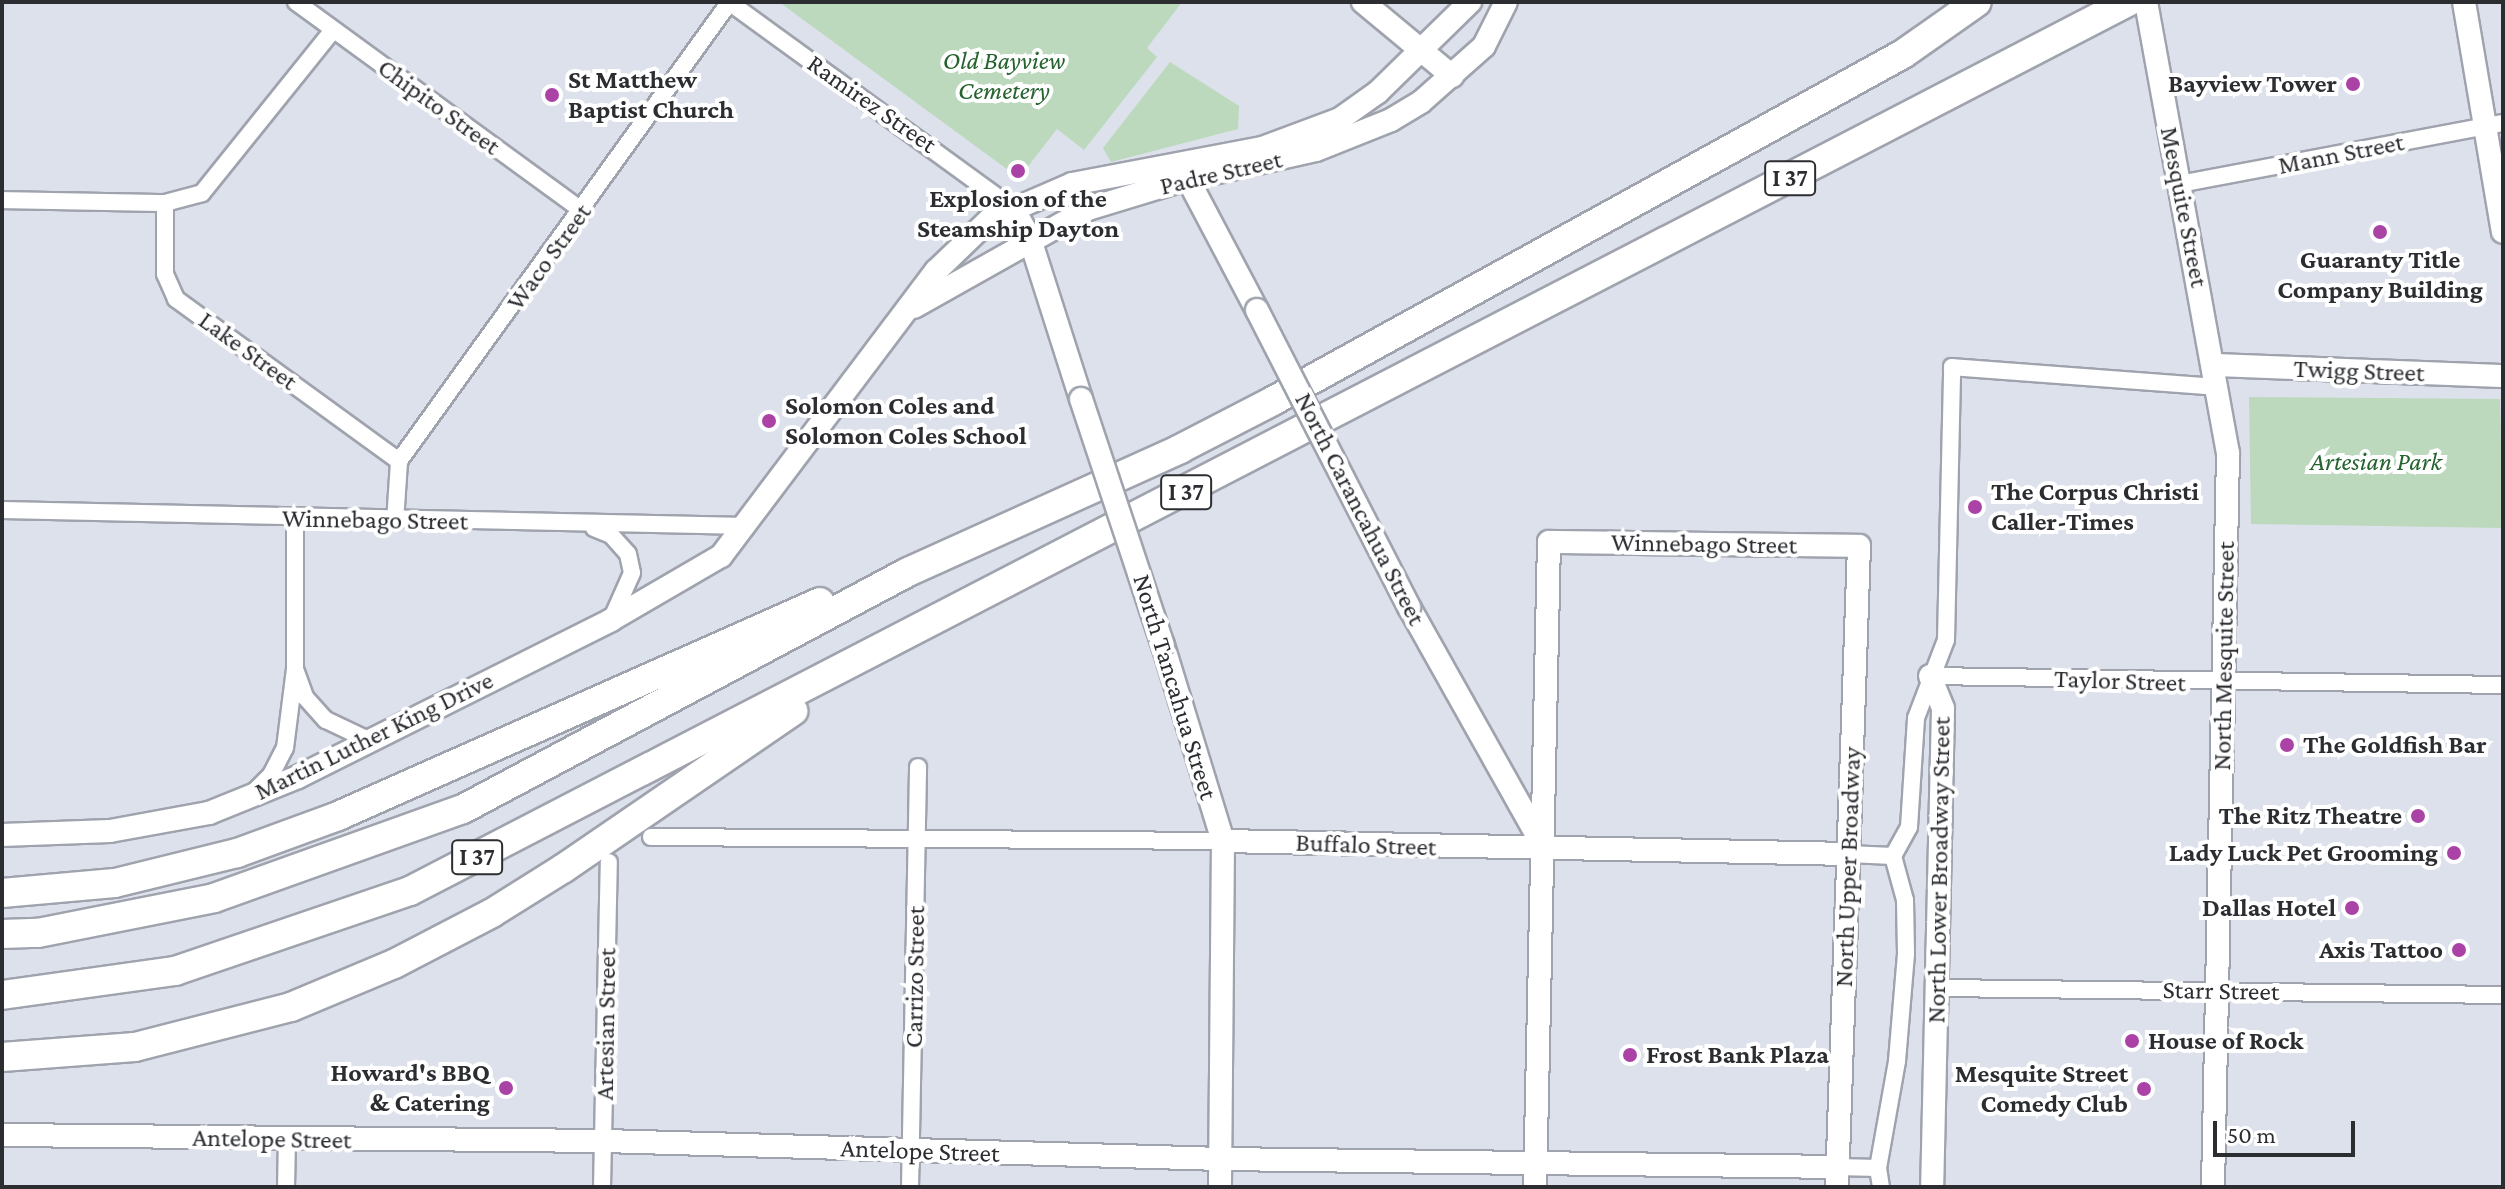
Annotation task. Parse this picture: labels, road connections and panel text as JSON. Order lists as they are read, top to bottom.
{
  "streets": {
    "highway": ["I 37"],
    "street": [
      "Ramirez Street",
      "Chipito Street",
      "Mann Street",
      "Padre Street",
      "Mesquite Street",
      "Waco Street",
      "Lake Street",
      "Twigg Street",
      "North Carancahua Street",
      "Winnebago Street",
      "North Mesquite Street",
      "Taylor Street",
      "North Tancahua Street",
      "Martin Luther King Drive",
      "Buffalo Street",
      "North Upper Broadway",
      "North Lower Broadway Street",
      "Carrizo Street",
      "Starr Street",
      "Artesian Street",
      "Antelope Street"
    ]
  },
  "crossings": [
    ["Ramirez Street", "Padre Street"],
    ["Ramirez Street", "Waco Street"],
    ["Ramirez Street", "North Tancahua Street"],
    ["Chipito Street", "Waco Street"],
    ["Mann Street", "Mesquite Street"],
    ["Padre Street", "North Carancahua Street"],
    ["Padre Street", "Winnebago Street"],
    ["Padre Street", "North Tancahua Street"],
    ["Padre Street", "Martin Luther King Drive"],
    ["Mesquite Street", "Twigg Street"],
    ["Mesquite Street", "North Mesquite Street"],
    ["Waco Street", "Lake Street"],
    ["Twigg Street", "North Mesquite Street"],
    ["Twigg Street", "Taylor Street"],
    ["Twigg Street", "North Lower Broadway Street"],
    ["North Carancahua Street", "Winnebago Street"],
    ["North Carancahua Street", "Buffalo Street"],
    ["Winnebago Street", "Buffalo Street"],
    ["Winnebago Street", "North Upper Broadway"],
    ["North Mesquite Street", "Taylor Street"],
    ["North Mesquite Street", "Starr Street"],
    ["Taylor Street", "North Lower Broadway Street"],
    ["North Tancahua Street", "Buffalo Street"],
    ["North Tancahua Street", "Antelope Street"],
    ["Buffalo Street", "North Upper Broadway"],
    ["Buffalo Street", "Carrizo Street"],
    ["North Upper Broadway", "Antelope Street"],
    ["North Lower Broadway Street", "Starr Street"],
    ["Carrizo Street", "Antelope Street"],
    ["Artesian Street", "Antelope Street"]
  ],
  "parks": ["Old Bayview Cemetery", "Artesian Park"],
  "places": [
    "Bayview Tower",
    "St Matthew Baptist Church",
    "Explosion of the Steamship Dayton",
    "Guaranty Title Company Building",
    "Solomon Coles and Solomon Coles School",
    "The Corpus Christi Caller-Times",
    "The Goldfish Bar",
    "The Ritz Theatre",
    "Lady Luck Pet Grooming",
    "Dallas Hotel",
    "Axis Tattoo",
    "House of Rock",
    "Frost Bank Plaza",
    "Howard's BBQ & Catering",
    "Mesquite Street Comedy Club"
  ],
  "scale_bar": "50 m"
}
